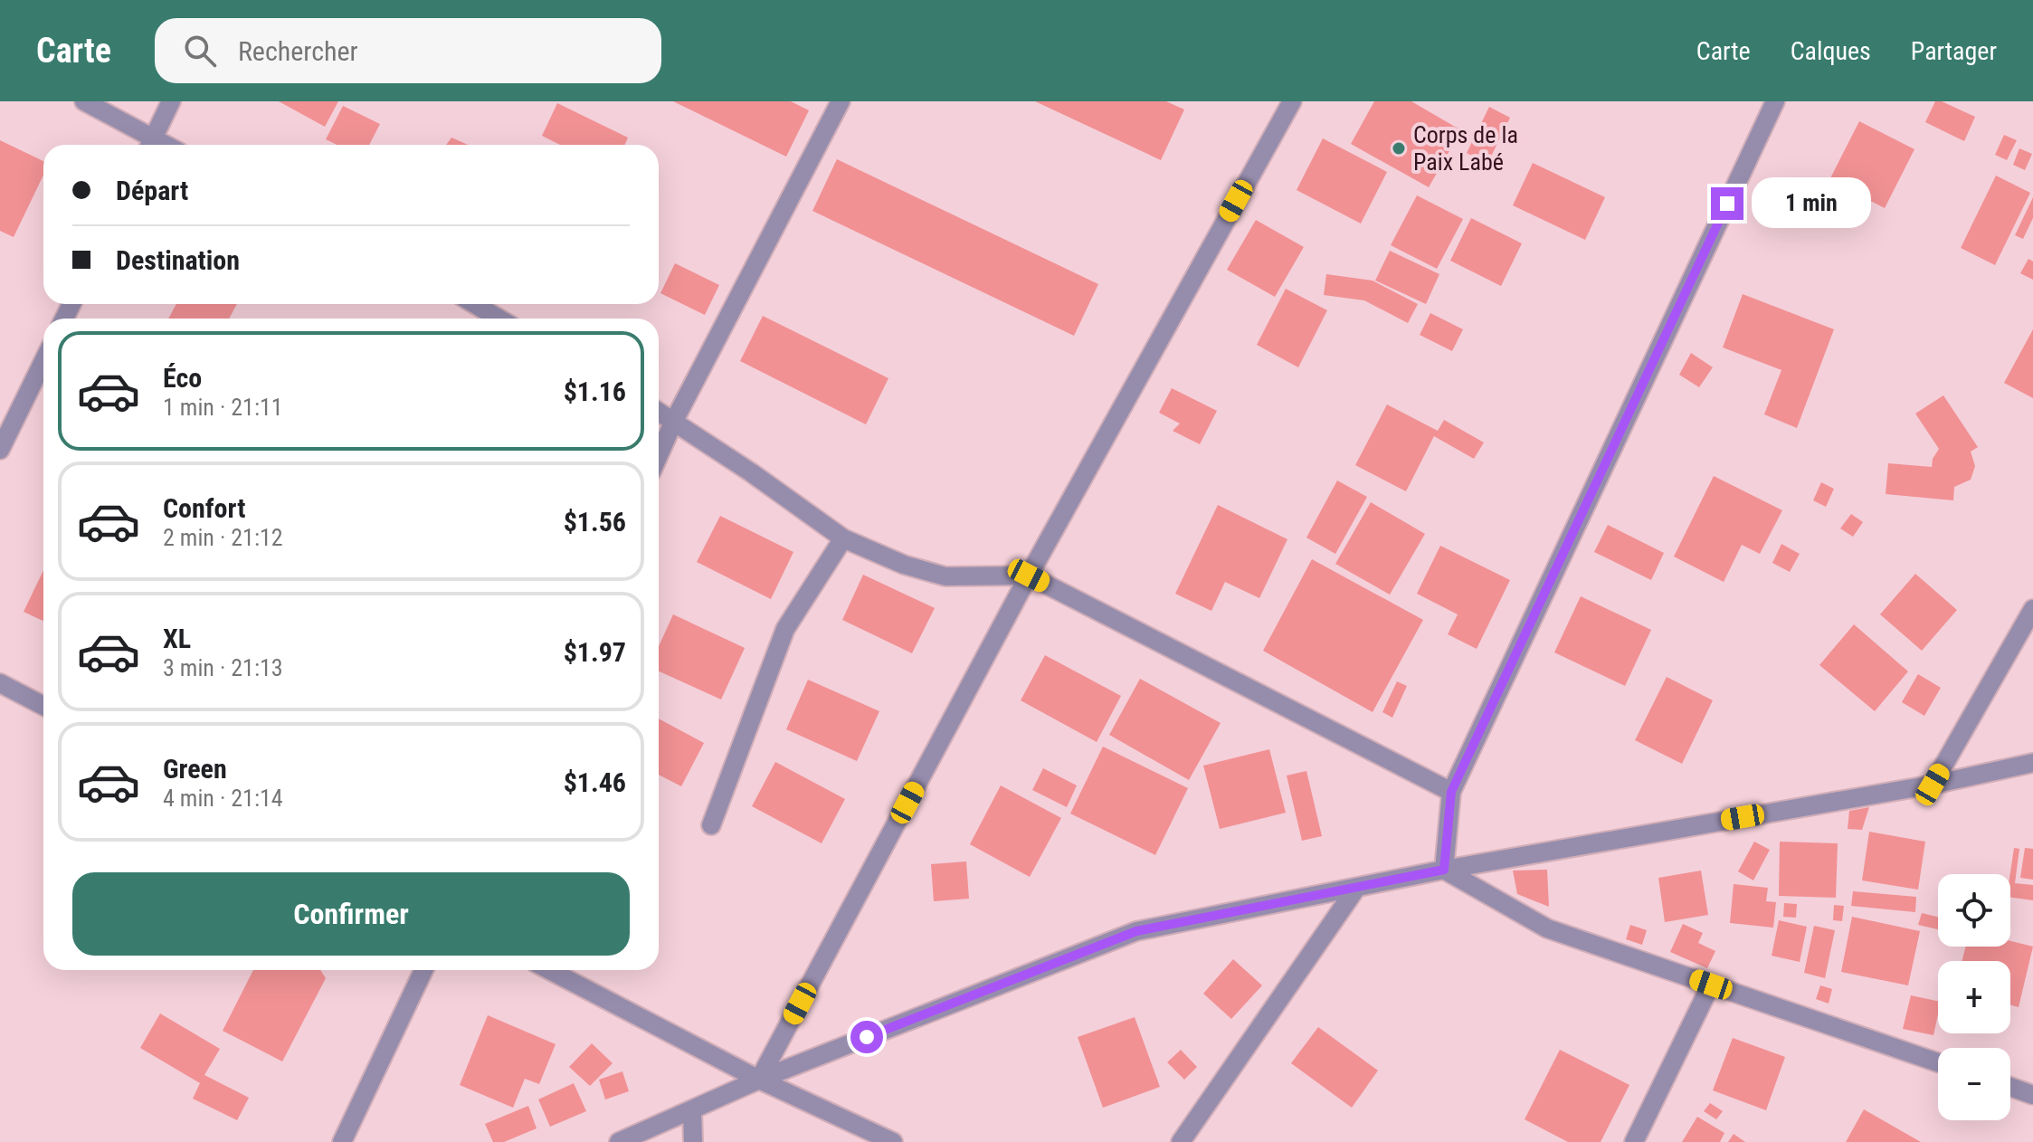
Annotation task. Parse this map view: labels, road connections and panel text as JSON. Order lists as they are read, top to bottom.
{
  "places": ["Corps de la Paix Labé"],
  "page": {
    "header": "Carte",
    "search": "Rechercher",
    "nav": ["Carte", "Calques", "Partager"],
    "banner": ["Départ", "Destination"],
    "bubble": "1 min",
    "list": [
      {
        "name": "Éco",
        "note": "1 min · 21:11",
        "value": "$1.16"
      },
      {
        "name": "Confort",
        "note": "2 min · 21:12",
        "value": "$1.56"
      },
      {
        "name": "XL",
        "note": "3 min · 21:13",
        "value": "$1.97"
      },
      {
        "name": "Green",
        "note": "4 min · 21:14",
        "value": "$1.46"
      }
    ],
    "buttons": "Confirmer",
    "map_buttons": ["+", "−"]
  }
}
